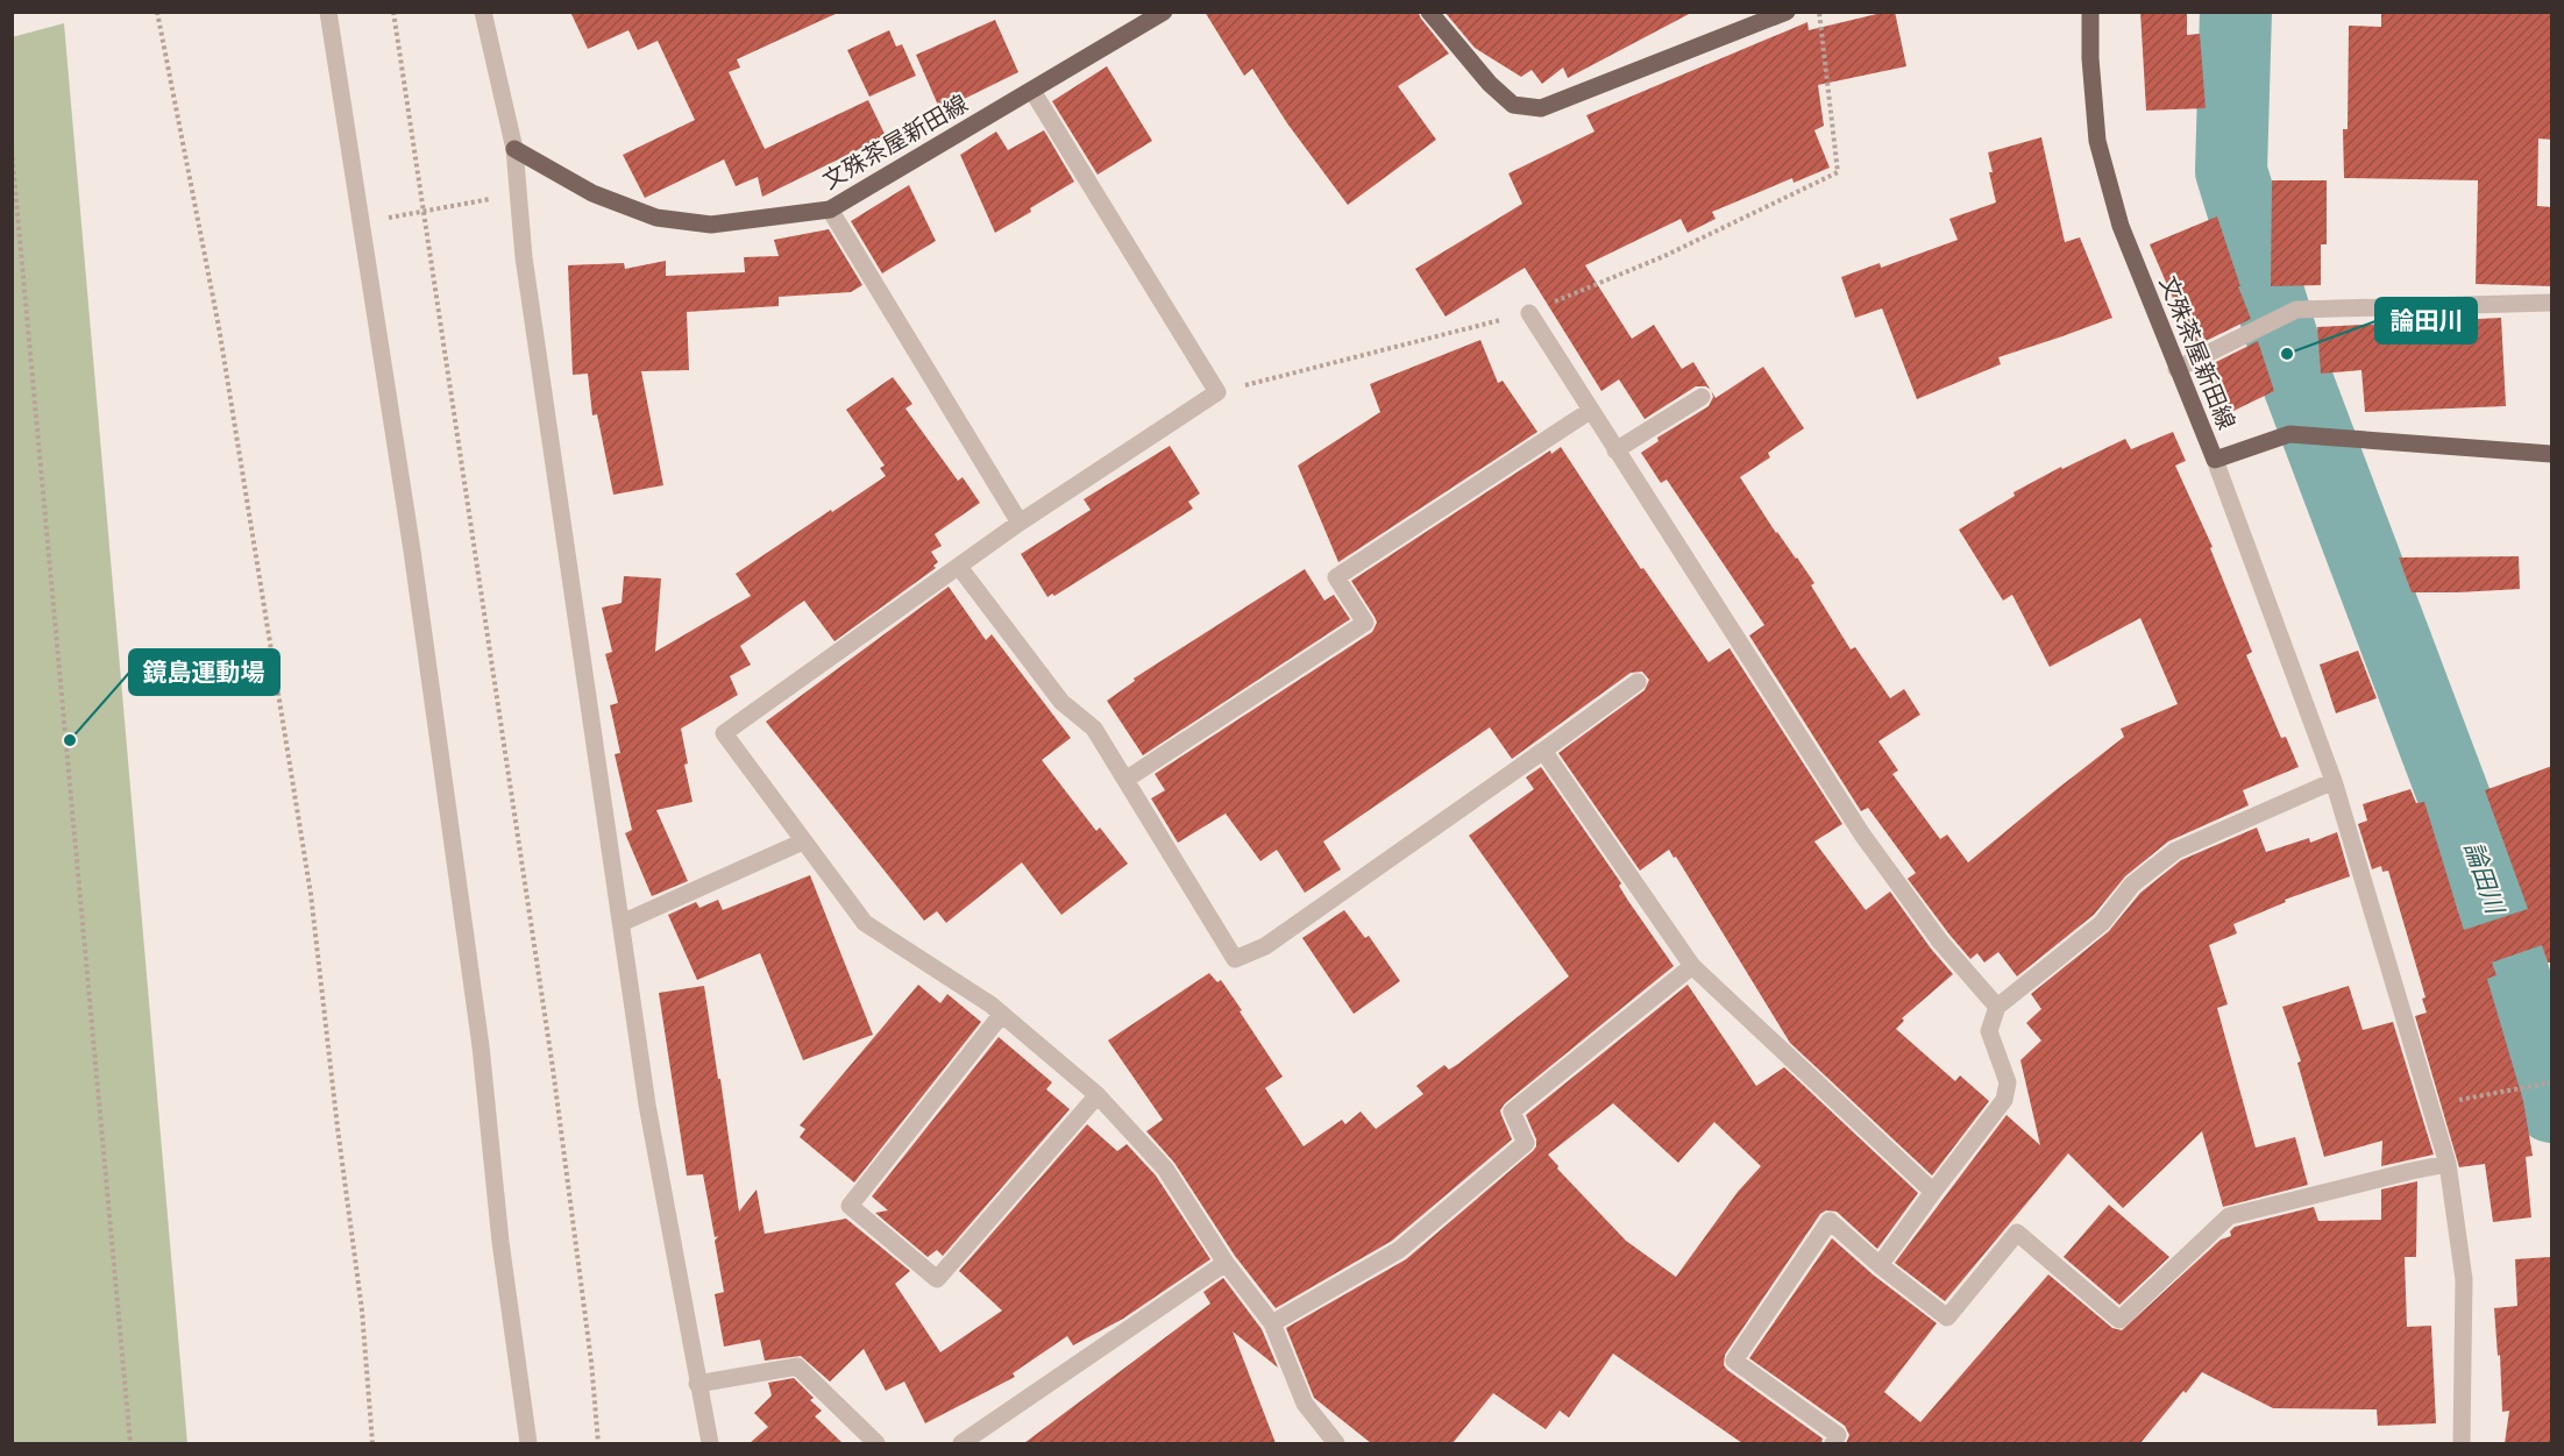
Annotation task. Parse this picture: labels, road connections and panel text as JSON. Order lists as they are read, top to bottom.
{
  "streets": {
    "main road": ["文殊茶屋新田線"]
  },
  "water": ["論田川"],
  "places": ["論田川", "鏡島運動場"]
}
